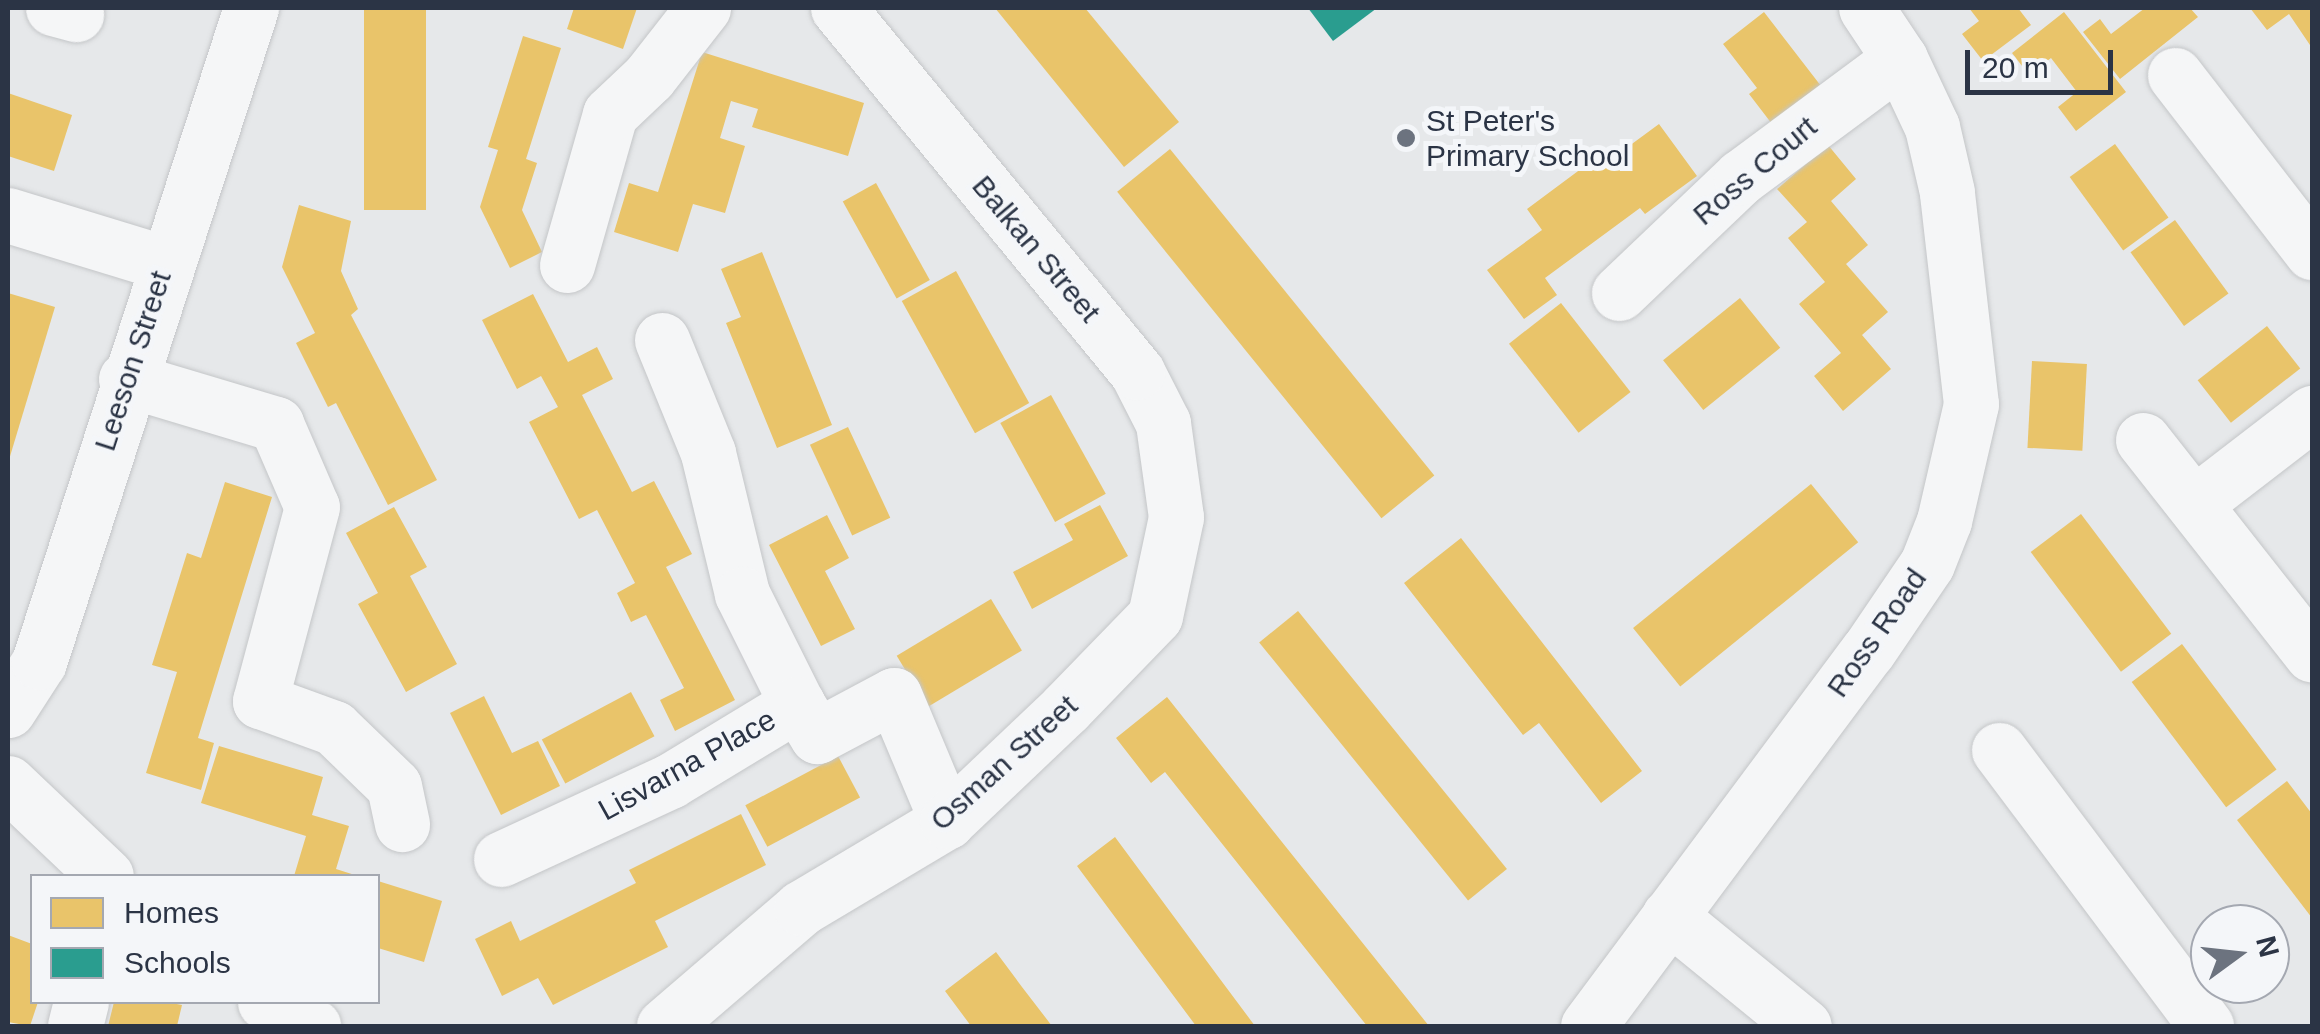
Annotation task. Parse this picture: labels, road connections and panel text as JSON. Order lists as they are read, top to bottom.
{
  "streets": {
    "street": [
      "Ross Court",
      "Balkan Street",
      "Leeson Street",
      "Ross Road",
      "Osman Street",
      "Lisvarna Place"
    ]
  },
  "crossings": [
    ["Ross Court", "Ross Road"],
    ["Balkan Street", "Osman Street"],
    ["Osman Street", "Lisvarna Place"]
  ],
  "places": ["St Peter's Primary School"],
  "legend": ["Homes", "Schools"],
  "scale_bar": "20 m",
  "north": "right"
}
